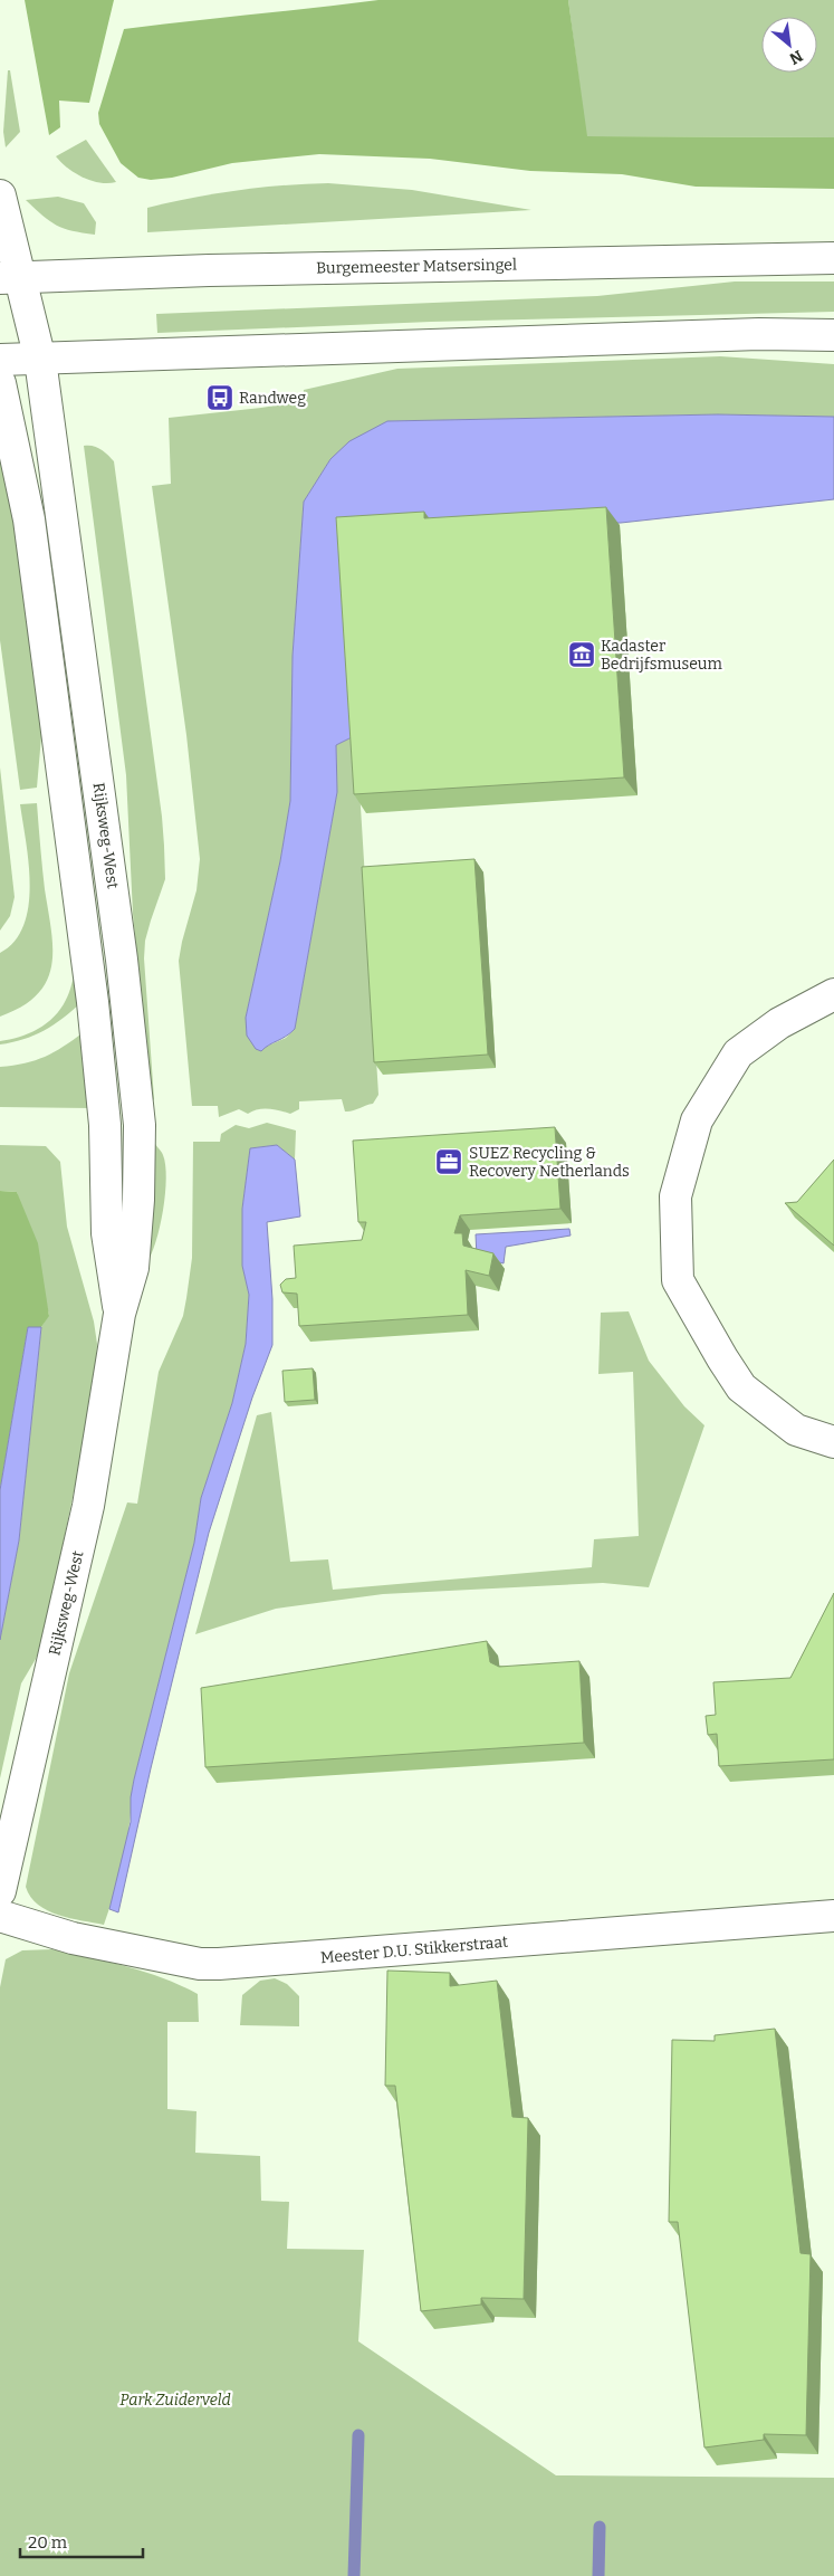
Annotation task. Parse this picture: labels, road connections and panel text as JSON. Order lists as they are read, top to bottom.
{
  "streets": {
    "street": ["Burgemeester Matsersingel", "Rijksweg-West", "Meester D.U. Stikkerstraat"]
  },
  "crossings": [
    ["Burgemeester Matsersingel", "Rijksweg-West"]
  ],
  "parks": ["Park Zuiderveld"],
  "places": {
    "bus stop": ["Randweg"],
    "museum": ["Kadaster Bedrijfsmuseum"],
    "office": ["SUEZ Recycling & Recovery Netherlands"]
  },
  "scale_bar": "20 m",
  "north": "bottom right"
}
